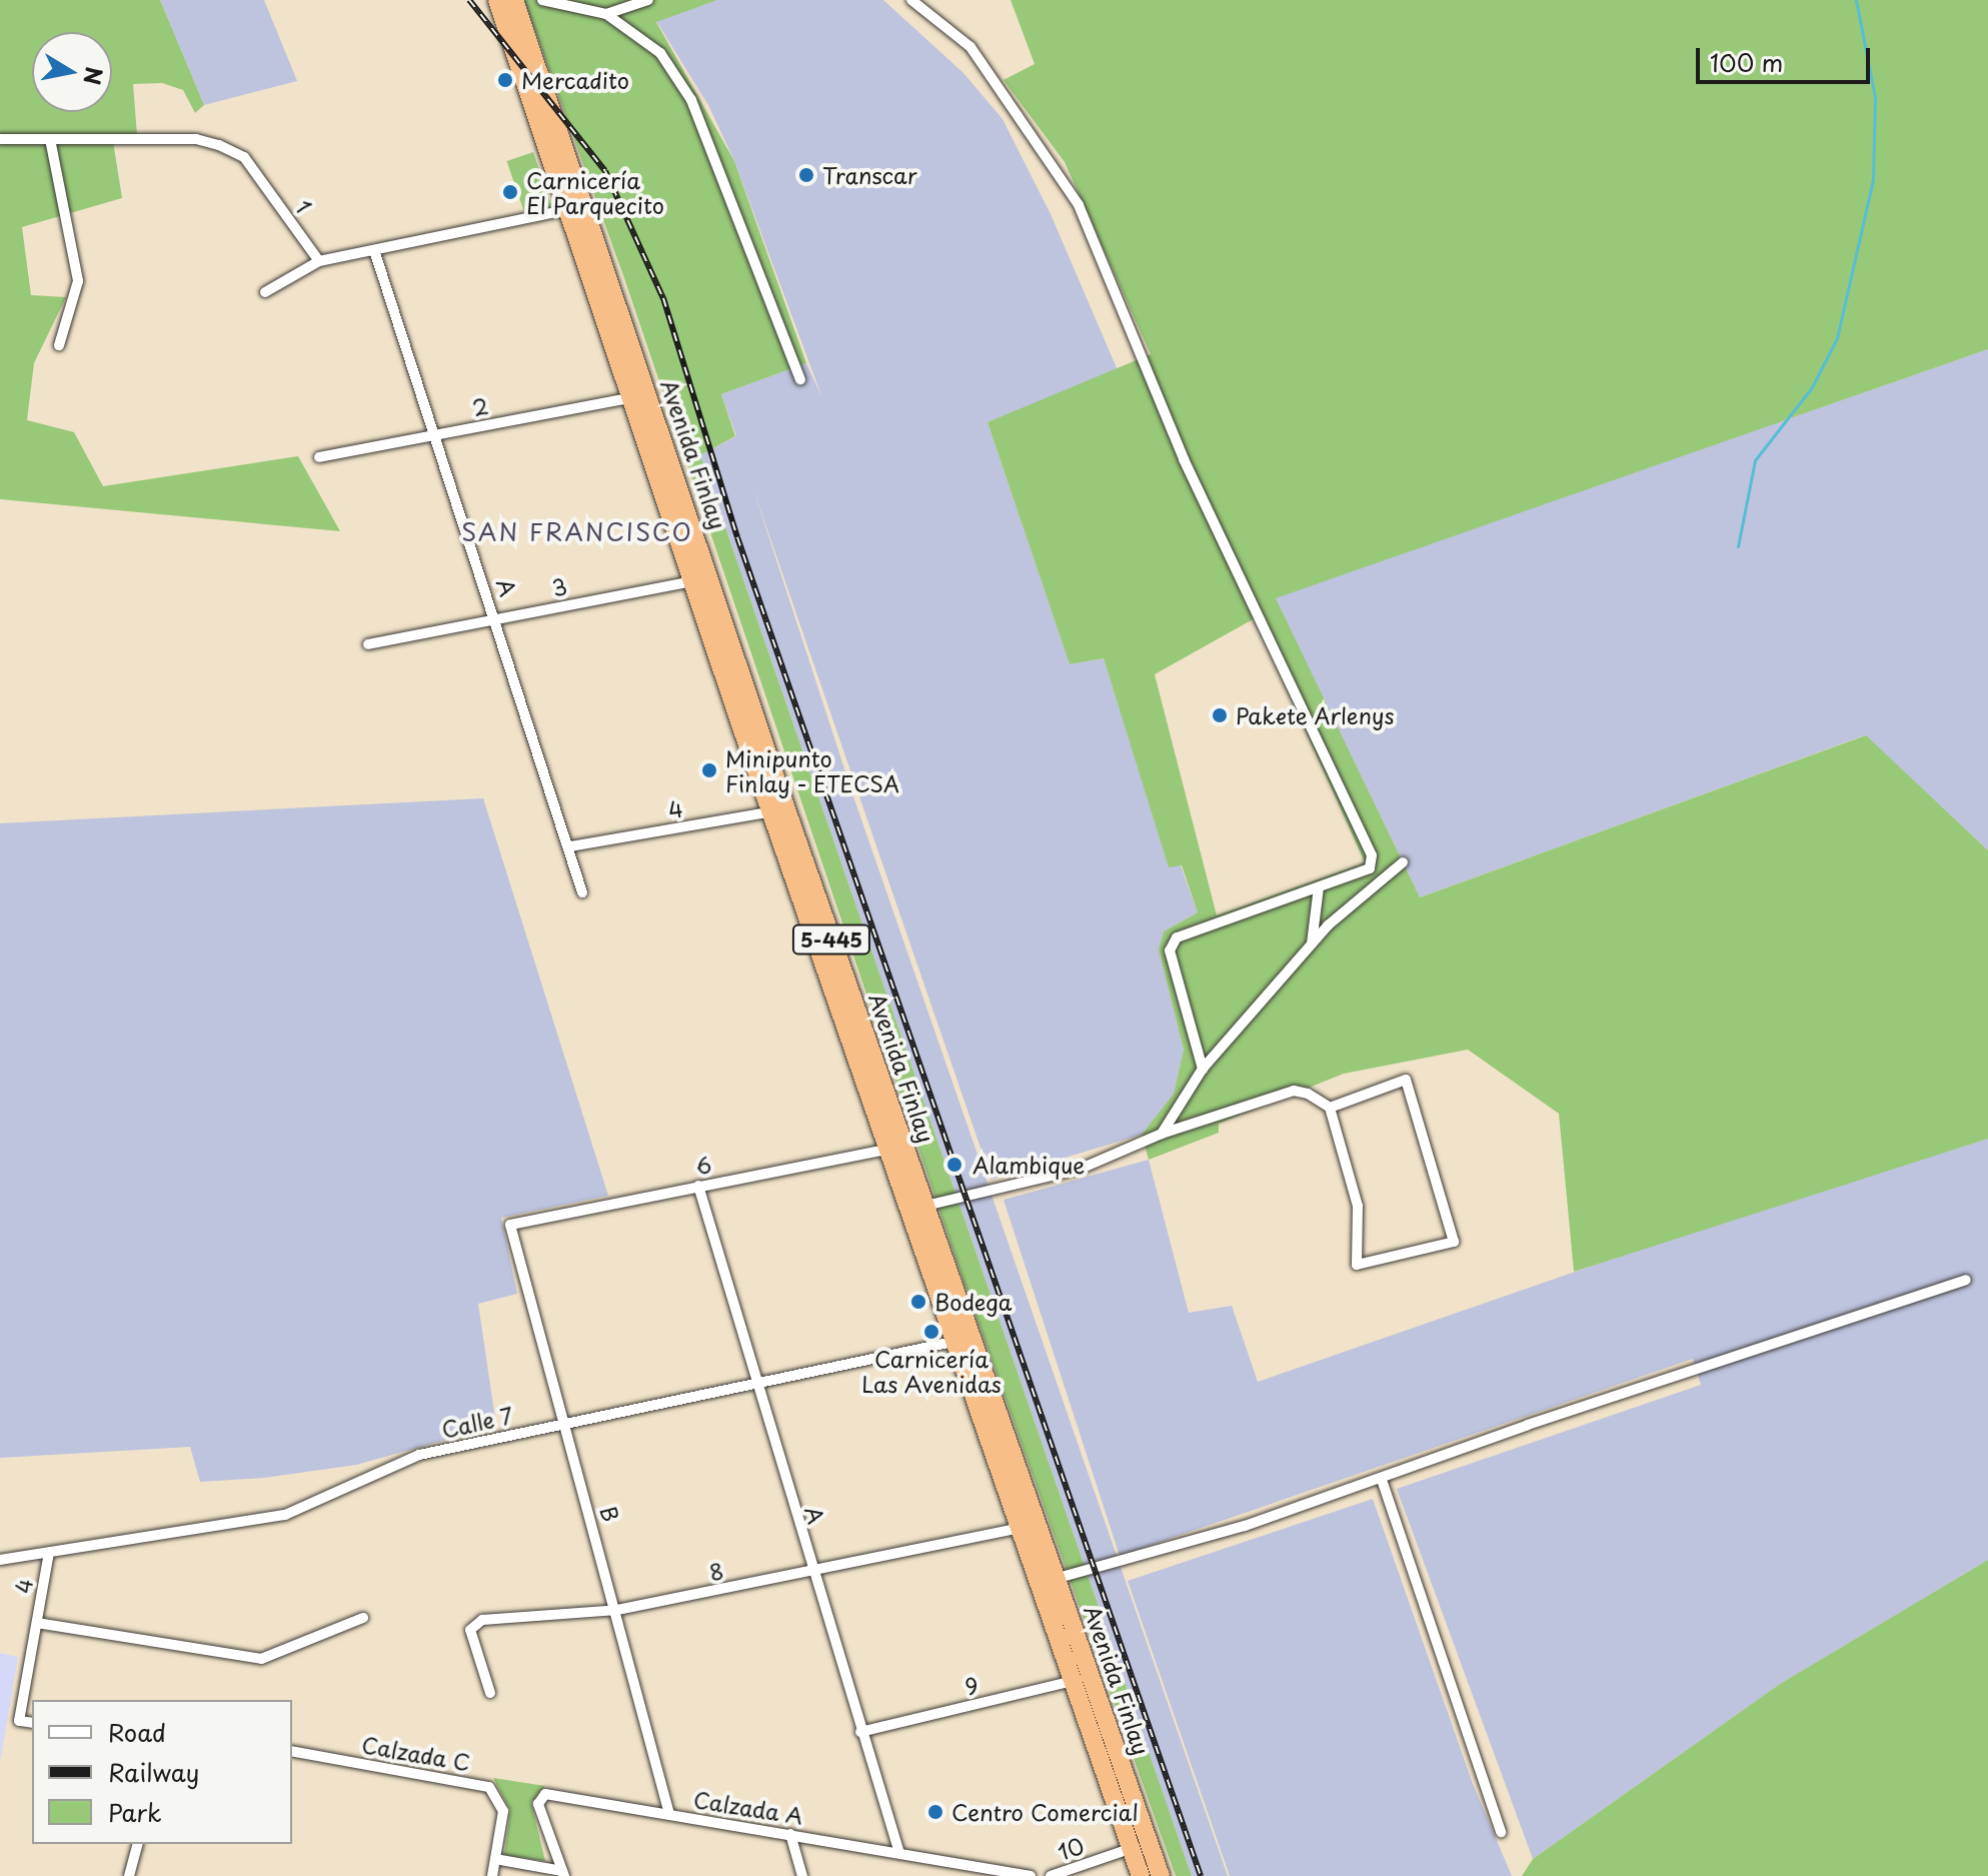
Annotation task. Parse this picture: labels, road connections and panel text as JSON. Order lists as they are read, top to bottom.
{
  "streets": {
    "highway": ["Avenida Finlay", "5-445"],
    "street": [
      "1",
      "2",
      "3",
      "A",
      "4",
      "6",
      "Calle 7",
      "B",
      "8",
      "9",
      "Calzada C",
      "Calzada A",
      "10"
    ]
  },
  "crossings": [
    ["2", "Avenida Finlay"],
    ["2", "A"],
    ["Avenida Finlay", "3"],
    ["Avenida Finlay", "4"],
    ["Avenida Finlay", "6"],
    ["Avenida Finlay", "Calle 7"],
    ["Avenida Finlay", "8"],
    ["Avenida Finlay", "9"],
    ["Avenida Finlay", "10"],
    ["3", "A"],
    ["A", "4"],
    ["A", "6"],
    ["A", "Calle 7"],
    ["A", "8"],
    ["A", "9"],
    ["A", "Calzada A"],
    ["4", "Calle 7"],
    ["6", "B"],
    ["Calle 7", "B"],
    ["B", "8"],
    ["B", "Calzada A"]
  ],
  "districts": ["SAN FRANCISCO"],
  "places": [
    "Mercadito",
    "Transcar",
    "Carnicería El Parquecito",
    "Pakete Arlenys",
    "Minipunto Finlay - ETECSA",
    "Alambique",
    "Bodega",
    "Carnicería Las Avenidas",
    "Centro Comercial"
  ],
  "legend": ["Road", "Railway", "Park"],
  "scale_bar": "100 m",
  "north": "right"
}
